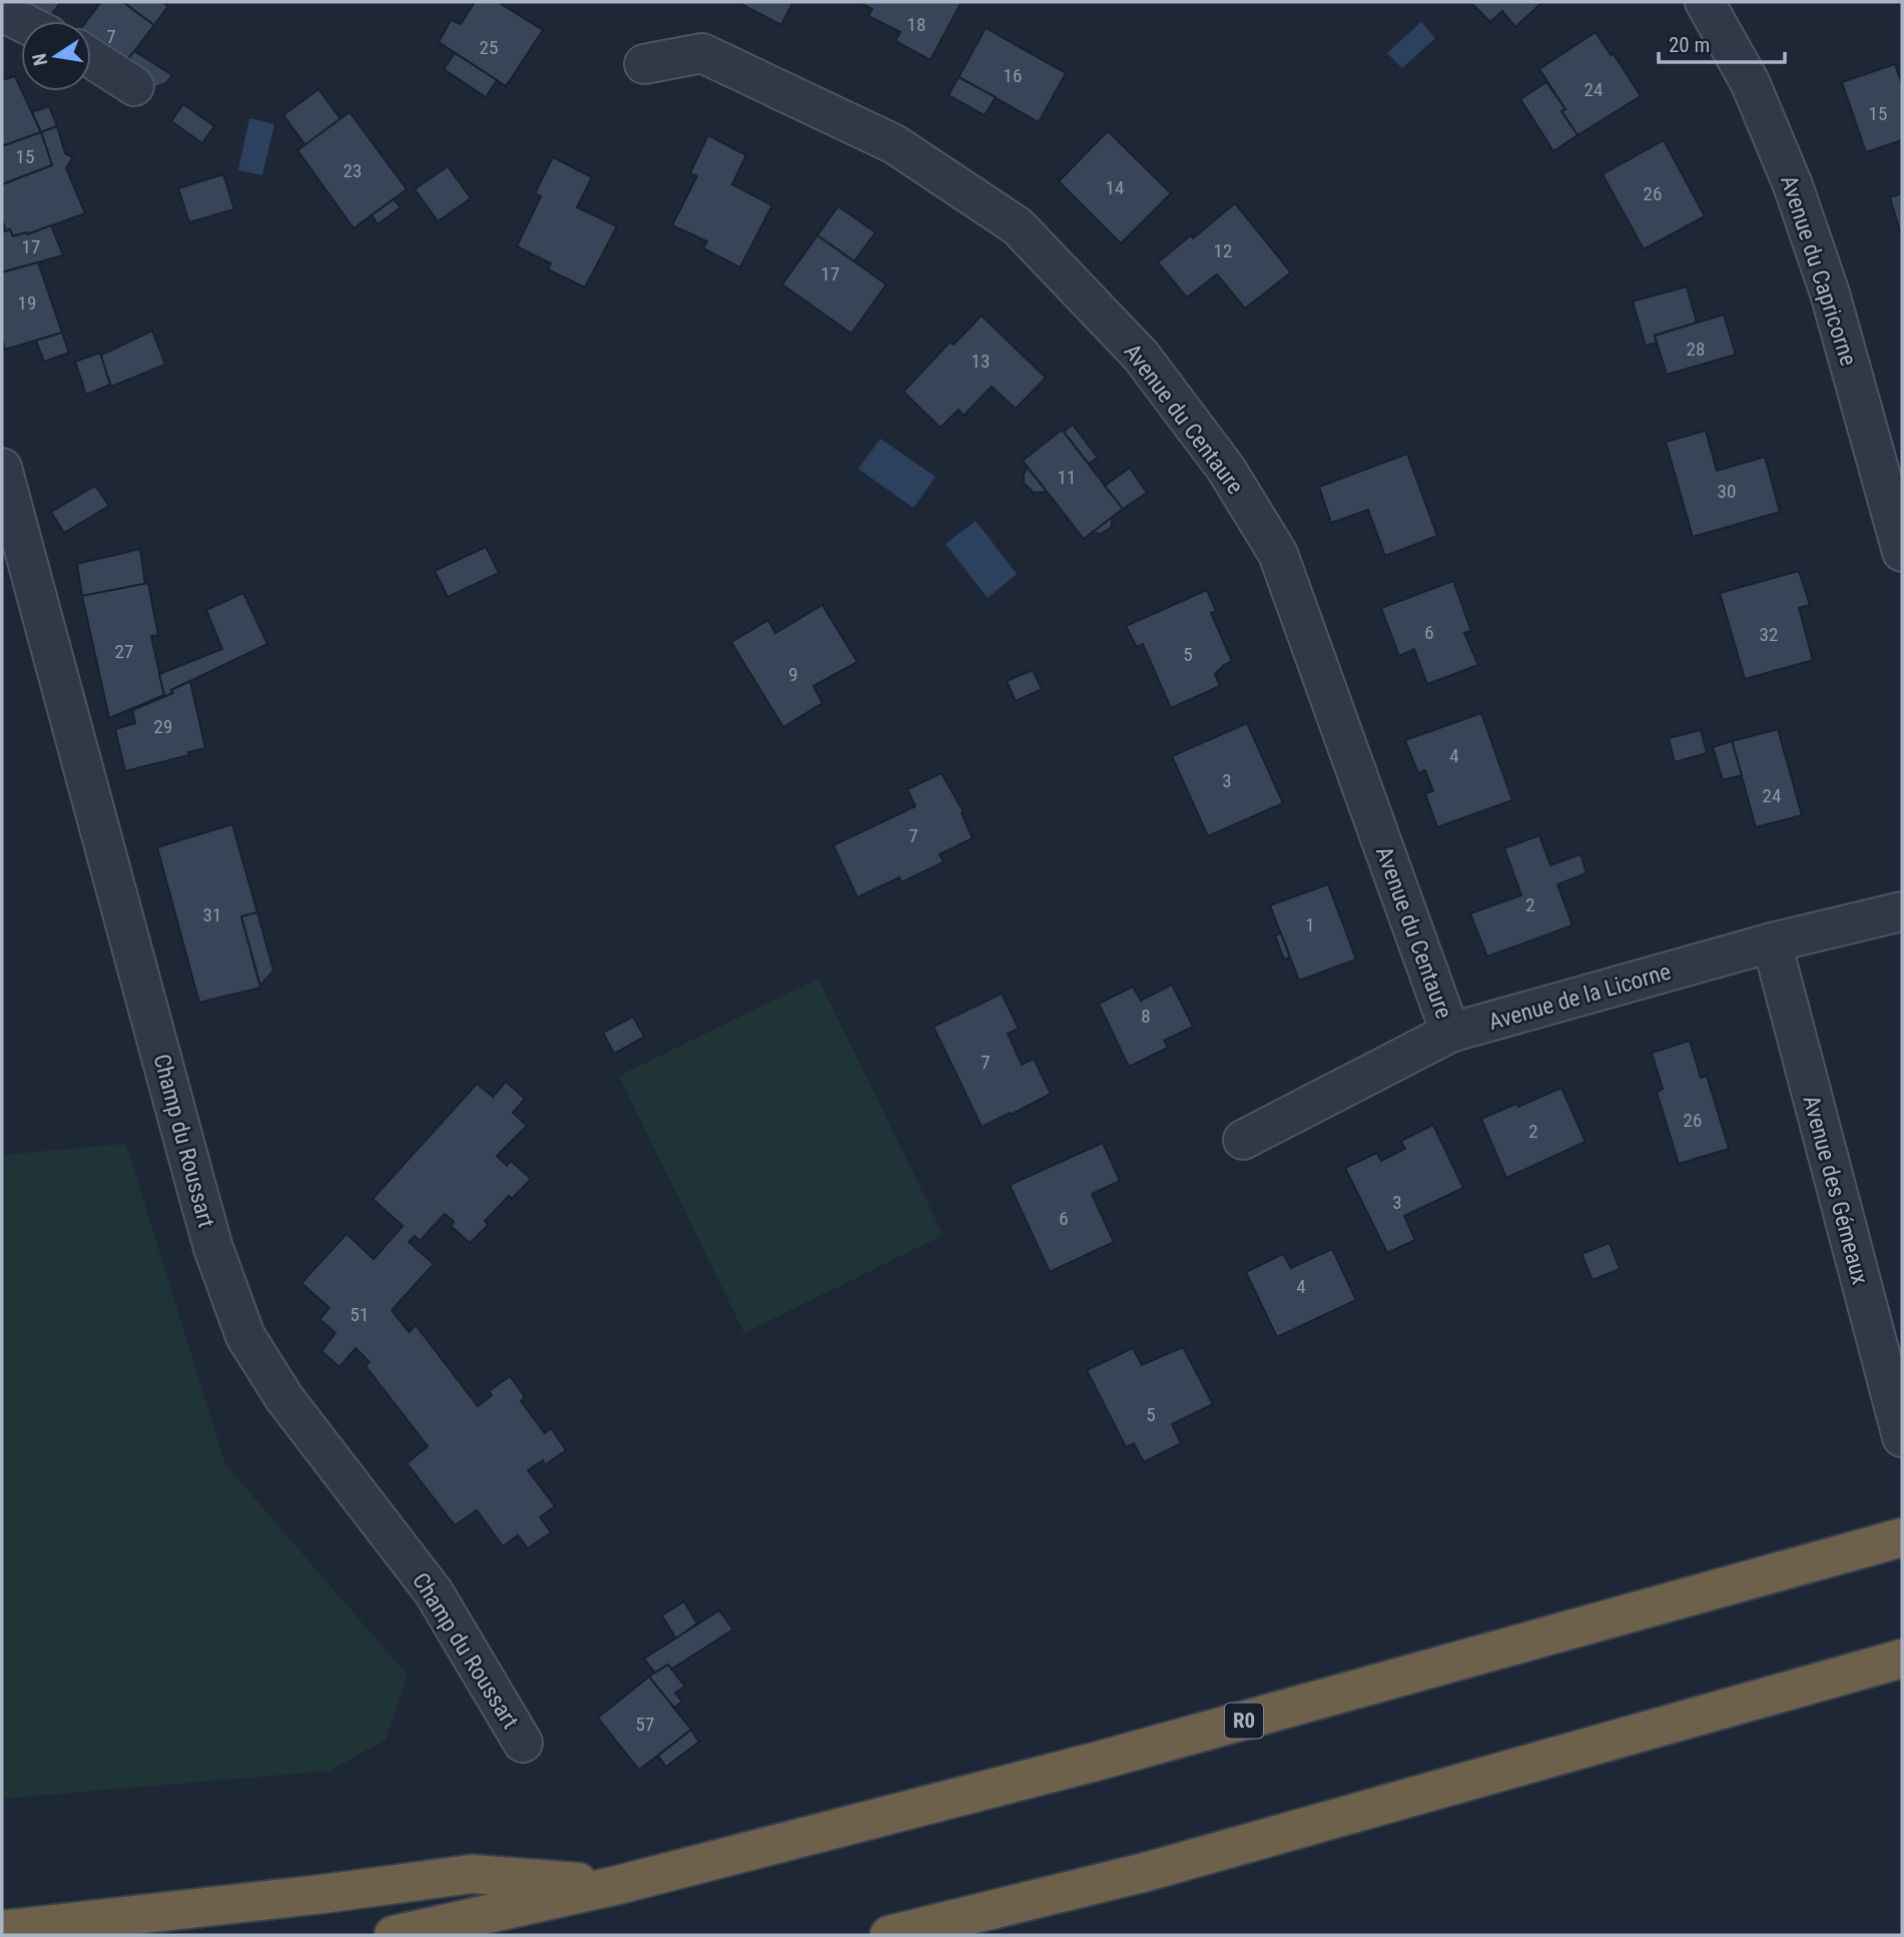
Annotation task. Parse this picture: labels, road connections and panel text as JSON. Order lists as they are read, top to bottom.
{
  "streets": {
    "highway": ["R0"],
    "street": [
      "Avenue du Capricorne",
      "Avenue du Centaure",
      "Avenue de la Licorne",
      "Champ du Roussart",
      "Avenue des Gémeaux"
    ]
  },
  "crossings": [
    ["Avenue du Centaure", "Avenue de la Licorne"],
    ["Avenue de la Licorne", "Avenue des Gémeaux"]
  ],
  "house_numbers": [
    "18",
    "7",
    "25",
    "16",
    "24",
    "15",
    "15",
    "23",
    "14",
    "26",
    "17",
    "12",
    "17",
    "19",
    "28",
    "13",
    "11",
    "30",
    "6",
    "32",
    "27",
    "5",
    "9",
    "29",
    "4",
    "3",
    "24",
    "7",
    "2",
    "31",
    "1",
    "8",
    "7",
    "26",
    "2",
    "3",
    "6",
    "4",
    "51",
    "5",
    "57"
  ],
  "scale_bar": "20 m",
  "north": "left"
}
